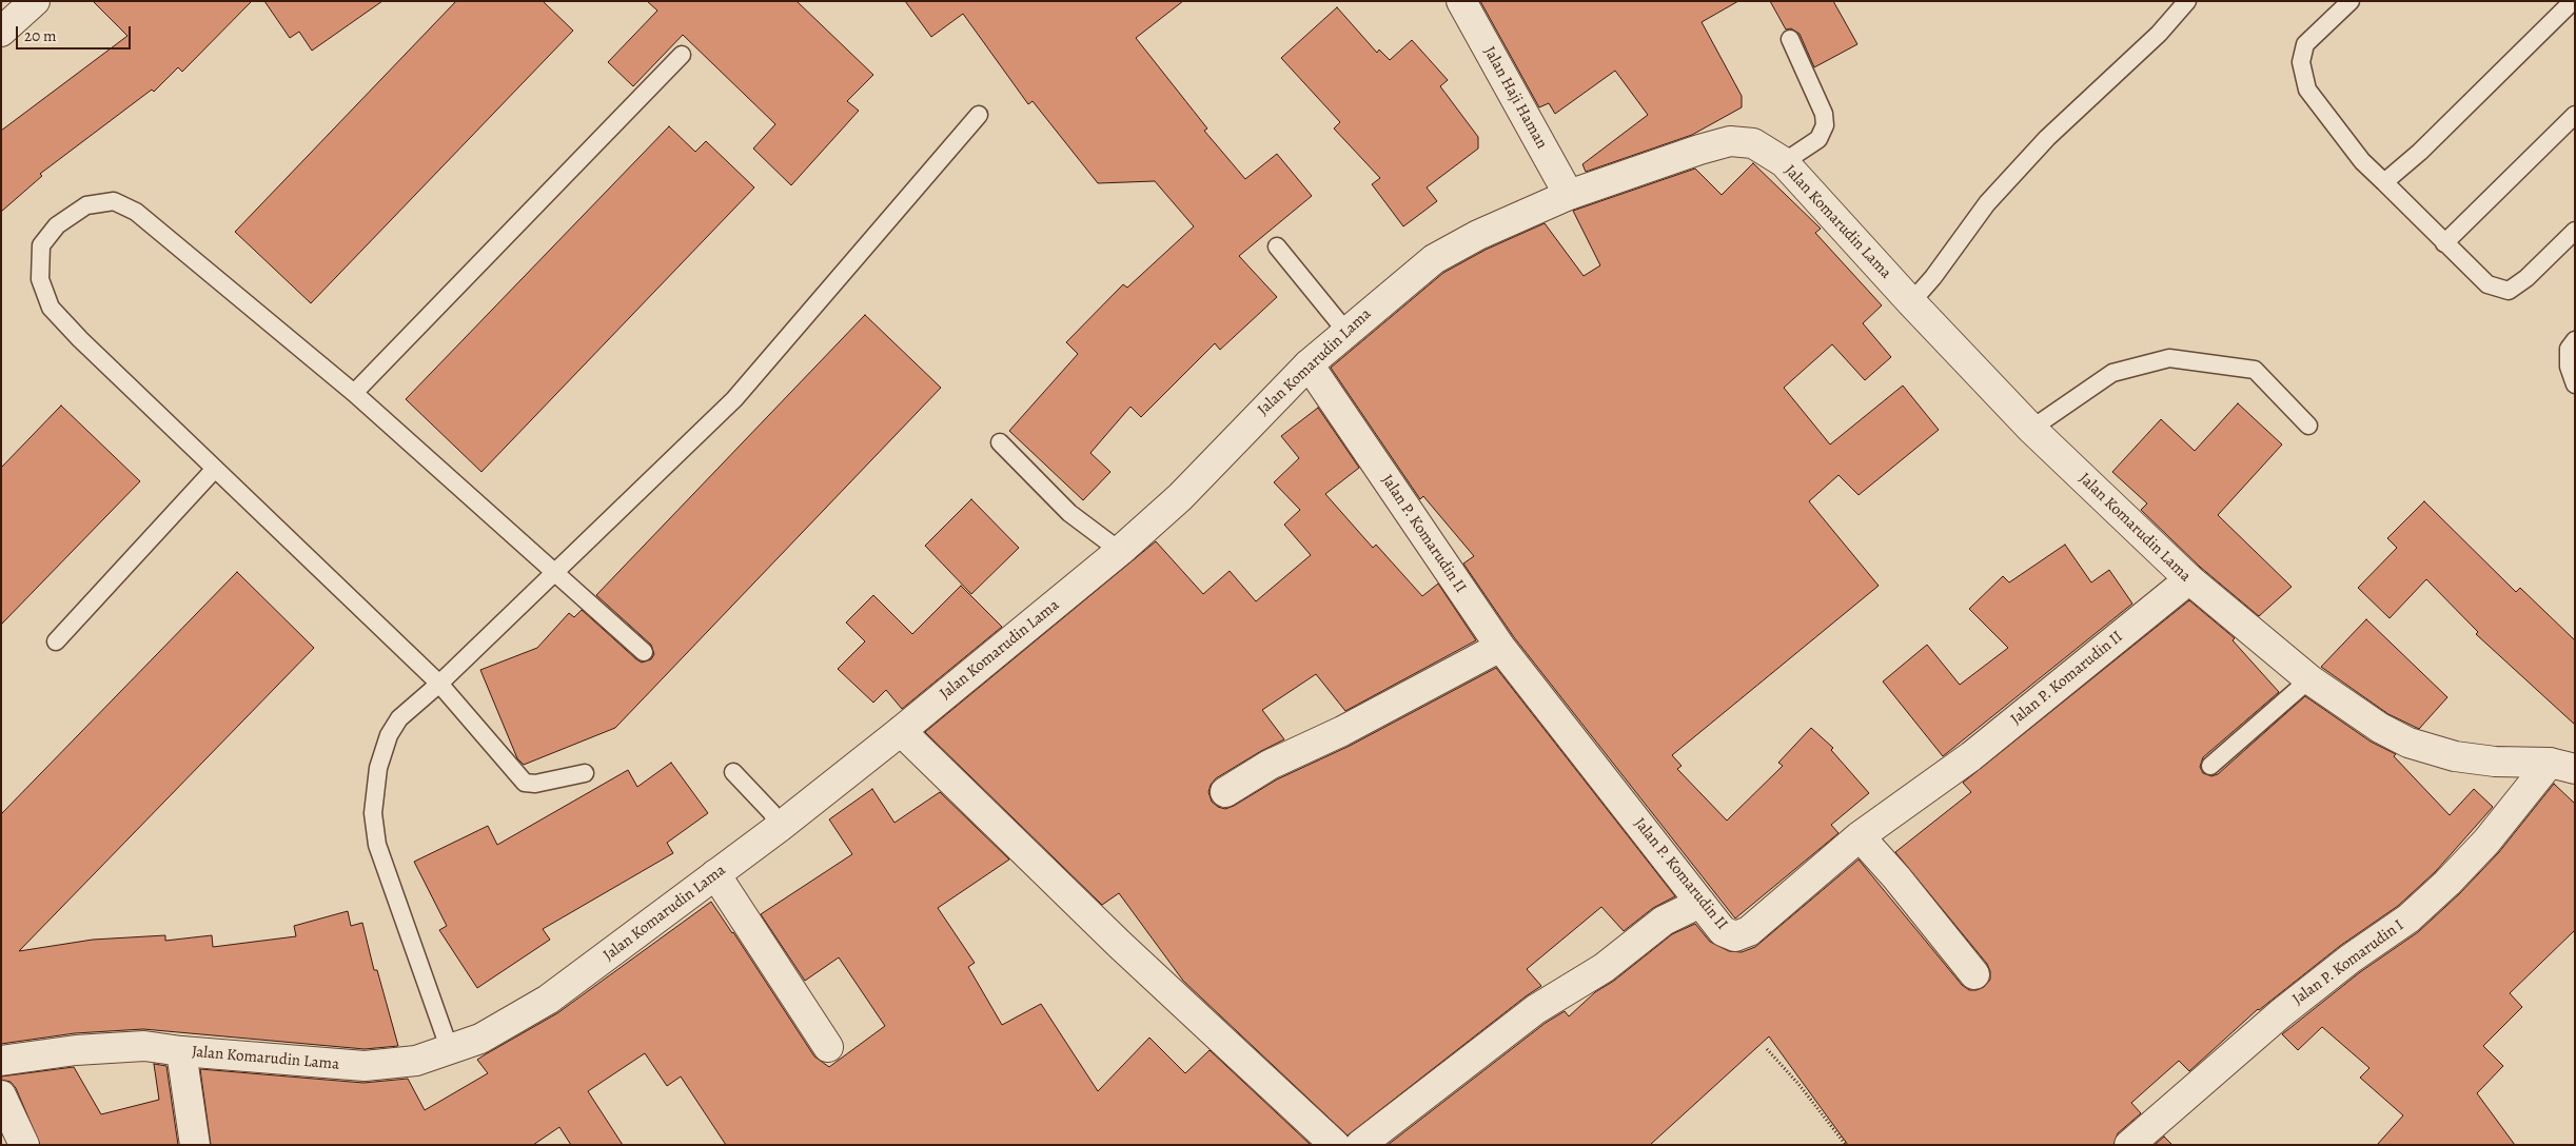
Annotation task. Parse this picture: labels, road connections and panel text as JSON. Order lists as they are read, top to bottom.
{
  "streets": {
    "street": [
      "Jalan Haji Haman",
      "Jalan Komarudin Lama",
      "Jalan P. Komarudin II",
      "Jalan P. Komarudin I"
    ]
  },
  "crossings": [
    ["Jalan Haji Haman", "Jalan Komarudin Lama"],
    ["Jalan Komarudin Lama", "Jalan P. Komarudin II"],
    ["Jalan Komarudin Lama", "Jalan P. Komarudin I"]
  ],
  "scale_bar": "20 m"
}
